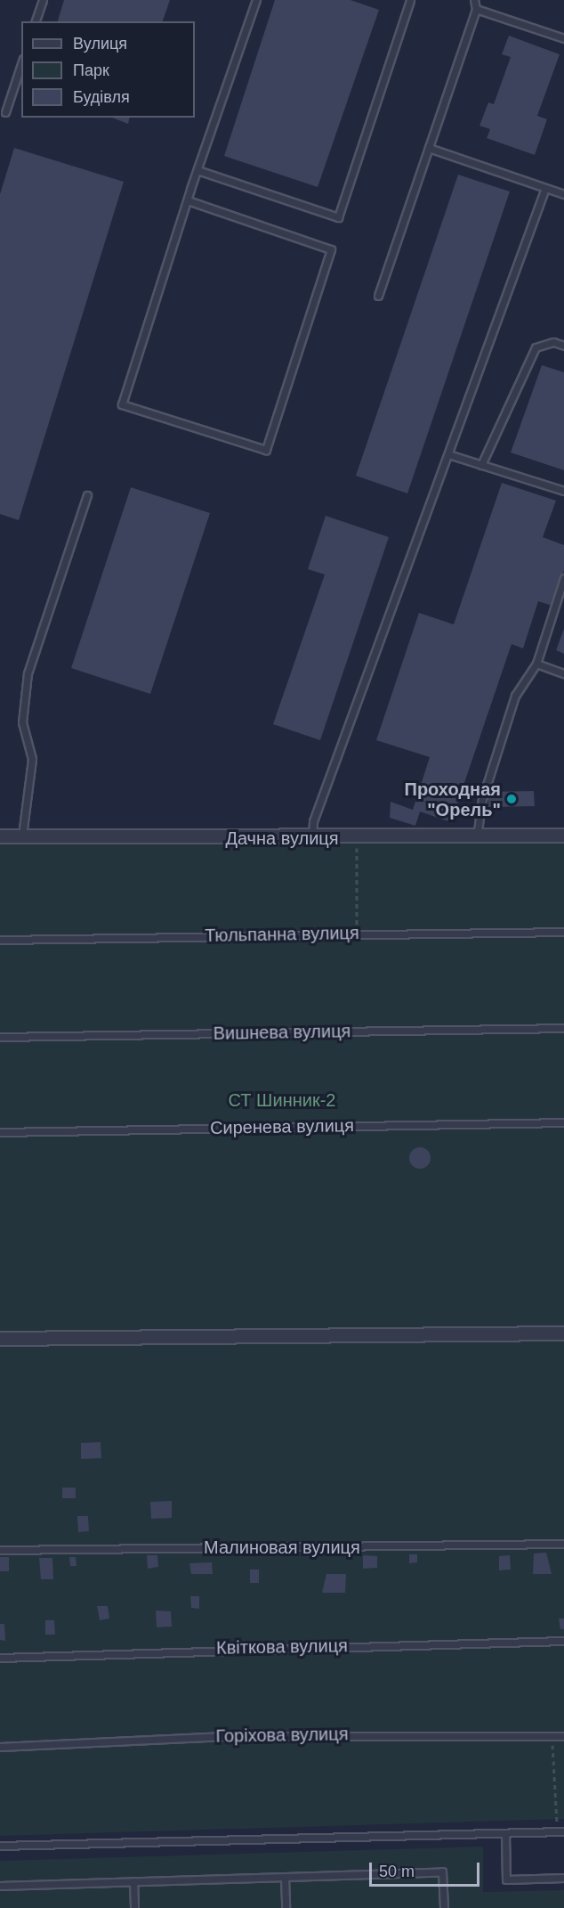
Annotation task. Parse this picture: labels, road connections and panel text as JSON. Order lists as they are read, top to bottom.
{
  "streets": {
    "street": ["Дачна вулиця"],
    "lane": [
      "Тюльпанна вулиця",
      "Вишнева вулиця",
      "Сиренева вулиця",
      "Малиновая вулиця",
      "Квіткова вулиця",
      "Горіхова вулиця"
    ]
  },
  "parks": ["СТ Шинник-2"],
  "places": ["Проходная \"Орель\""],
  "legend": ["Вулиця", "Парк", "Будівля"],
  "scale_bar": "50 m"
}
